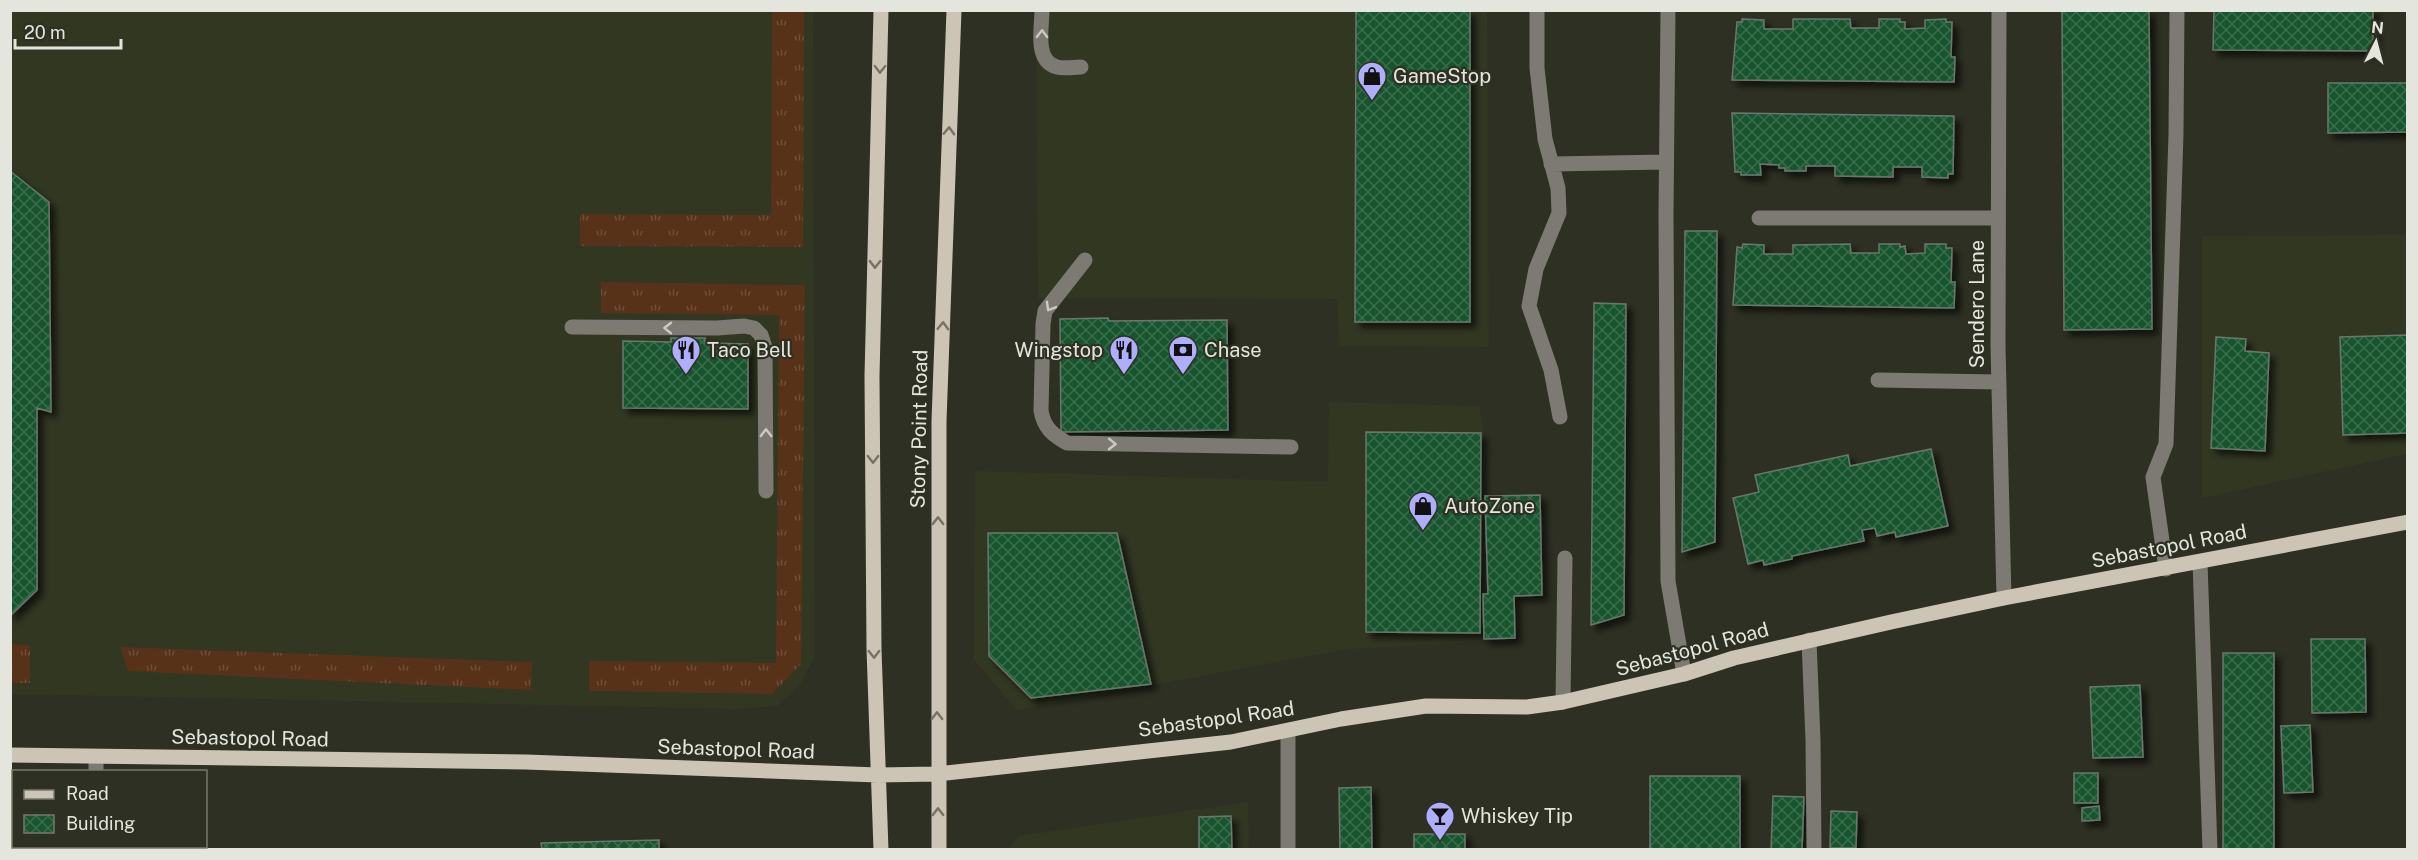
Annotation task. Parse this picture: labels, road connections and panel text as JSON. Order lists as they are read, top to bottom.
{
  "streets": {
    "main road": ["Stony Point Road", "Sebastopol Road"],
    "street": ["Sendero Lane"]
  },
  "crossings": [
    ["Sendero Lane", "Sebastopol Road"],
    ["Stony Point Road", "Sebastopol Road"]
  ],
  "places": {
    "shop": ["GameStop", "AutoZone"],
    "restaurant": ["Taco Bell", "Wingstop"],
    "bank": ["Chase"],
    "bar": ["Whiskey Tip"]
  },
  "legend": ["Road", "Building"],
  "scale_bar": "20 m",
  "north": "top"
}
